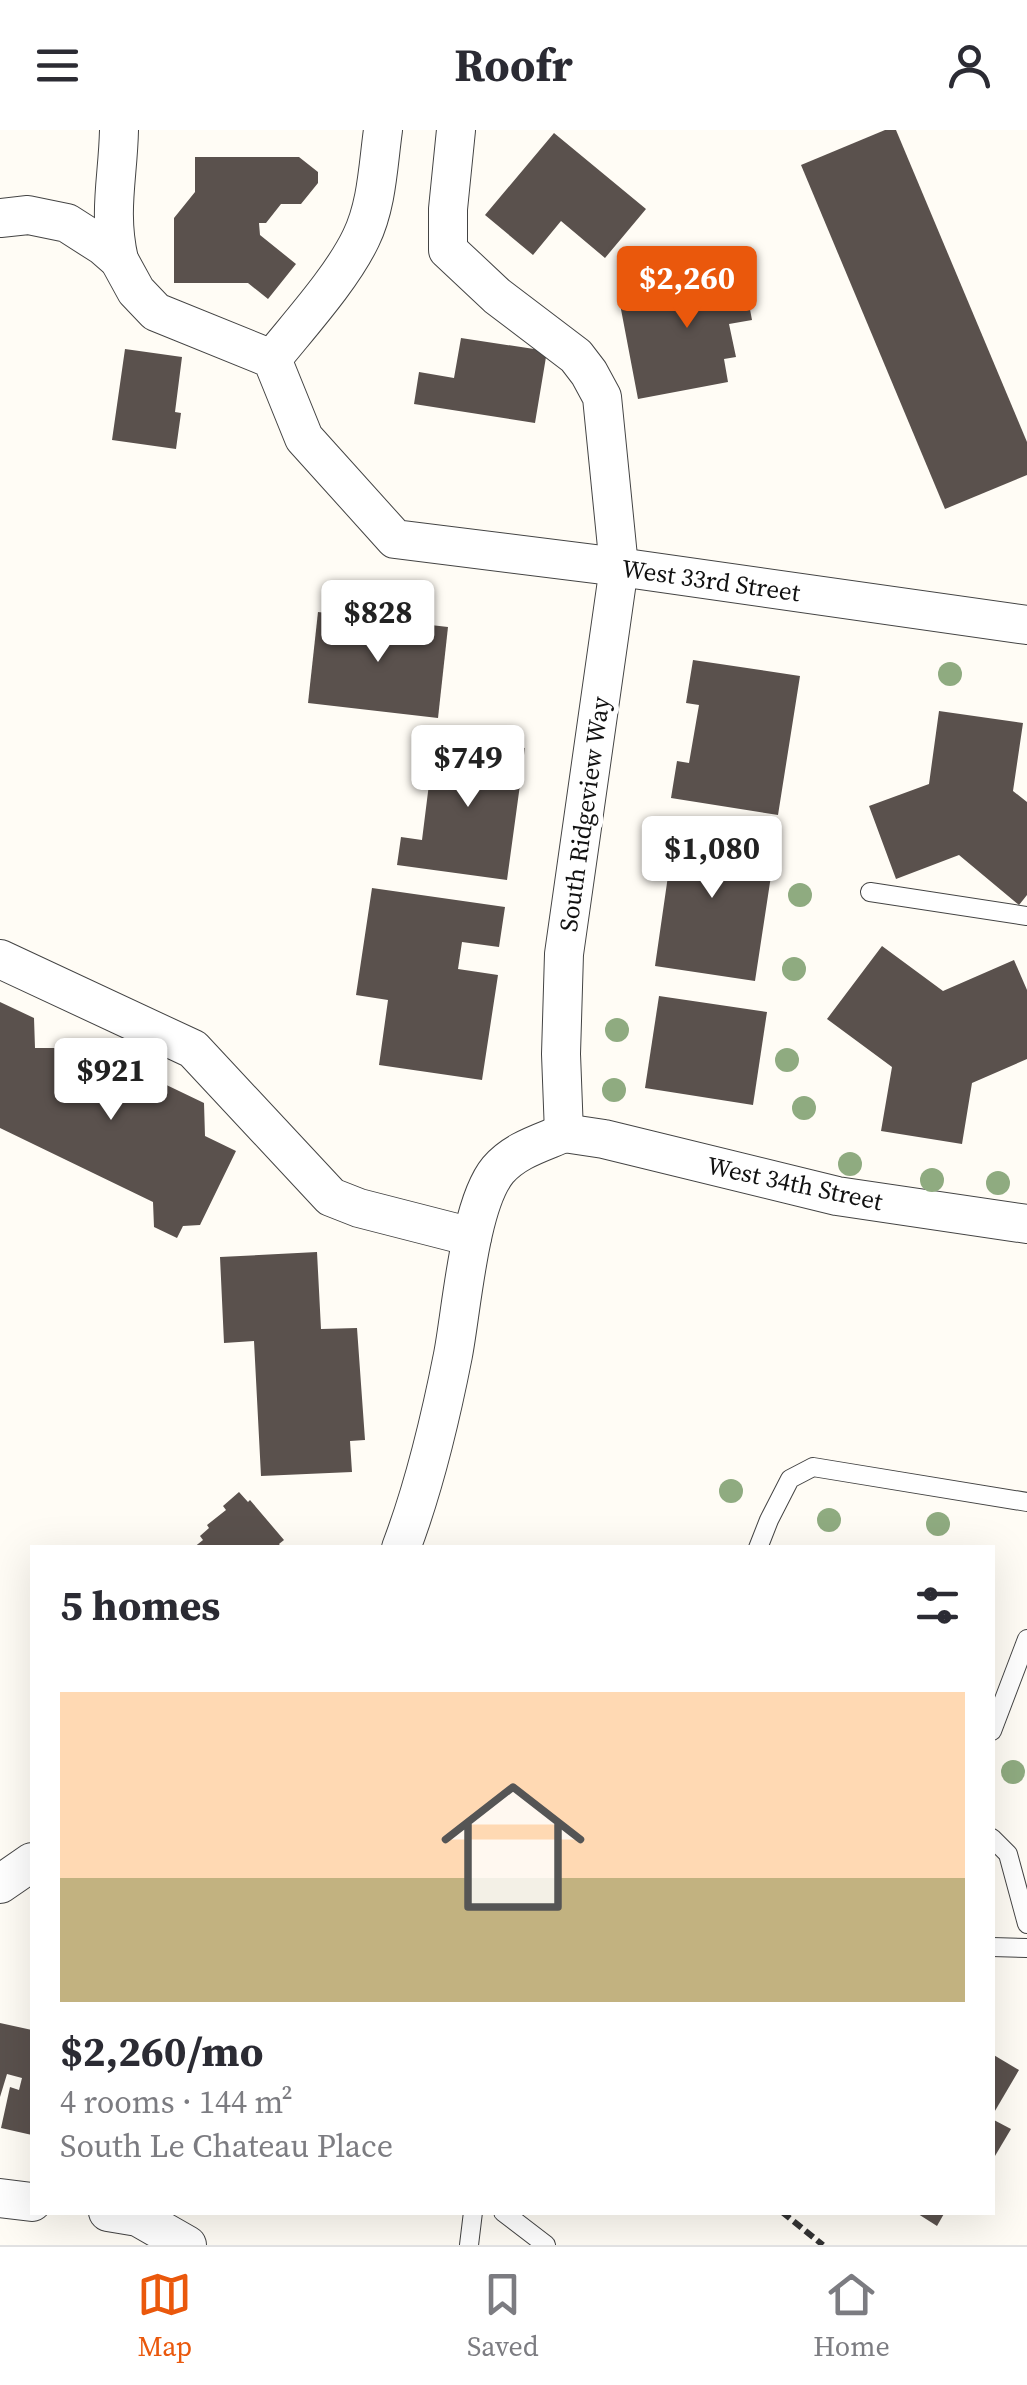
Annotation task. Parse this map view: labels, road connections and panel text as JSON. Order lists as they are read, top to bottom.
{
  "streets": {
    "street": ["West 33rd Street", "South Ridgeview Way", "West 34th Street"]
  },
  "crossings": [
    ["West 33rd Street", "South Ridgeview Way"],
    ["South Ridgeview Way", "West 34th Street"]
  ],
  "page": {
    "header": "Roofr",
    "price": [
      "$2,260",
      "$828",
      "$749",
      "$1,080",
      "$921"
    ],
    "heading": "5 homes",
    "list": [
      {
        "name": "$2,260/mo",
        "note": "4 rooms · 144 m² · South Le Chateau Place"
      }
    ],
    "tabs": ["Map", "Saved", "Home"]
  }
}
